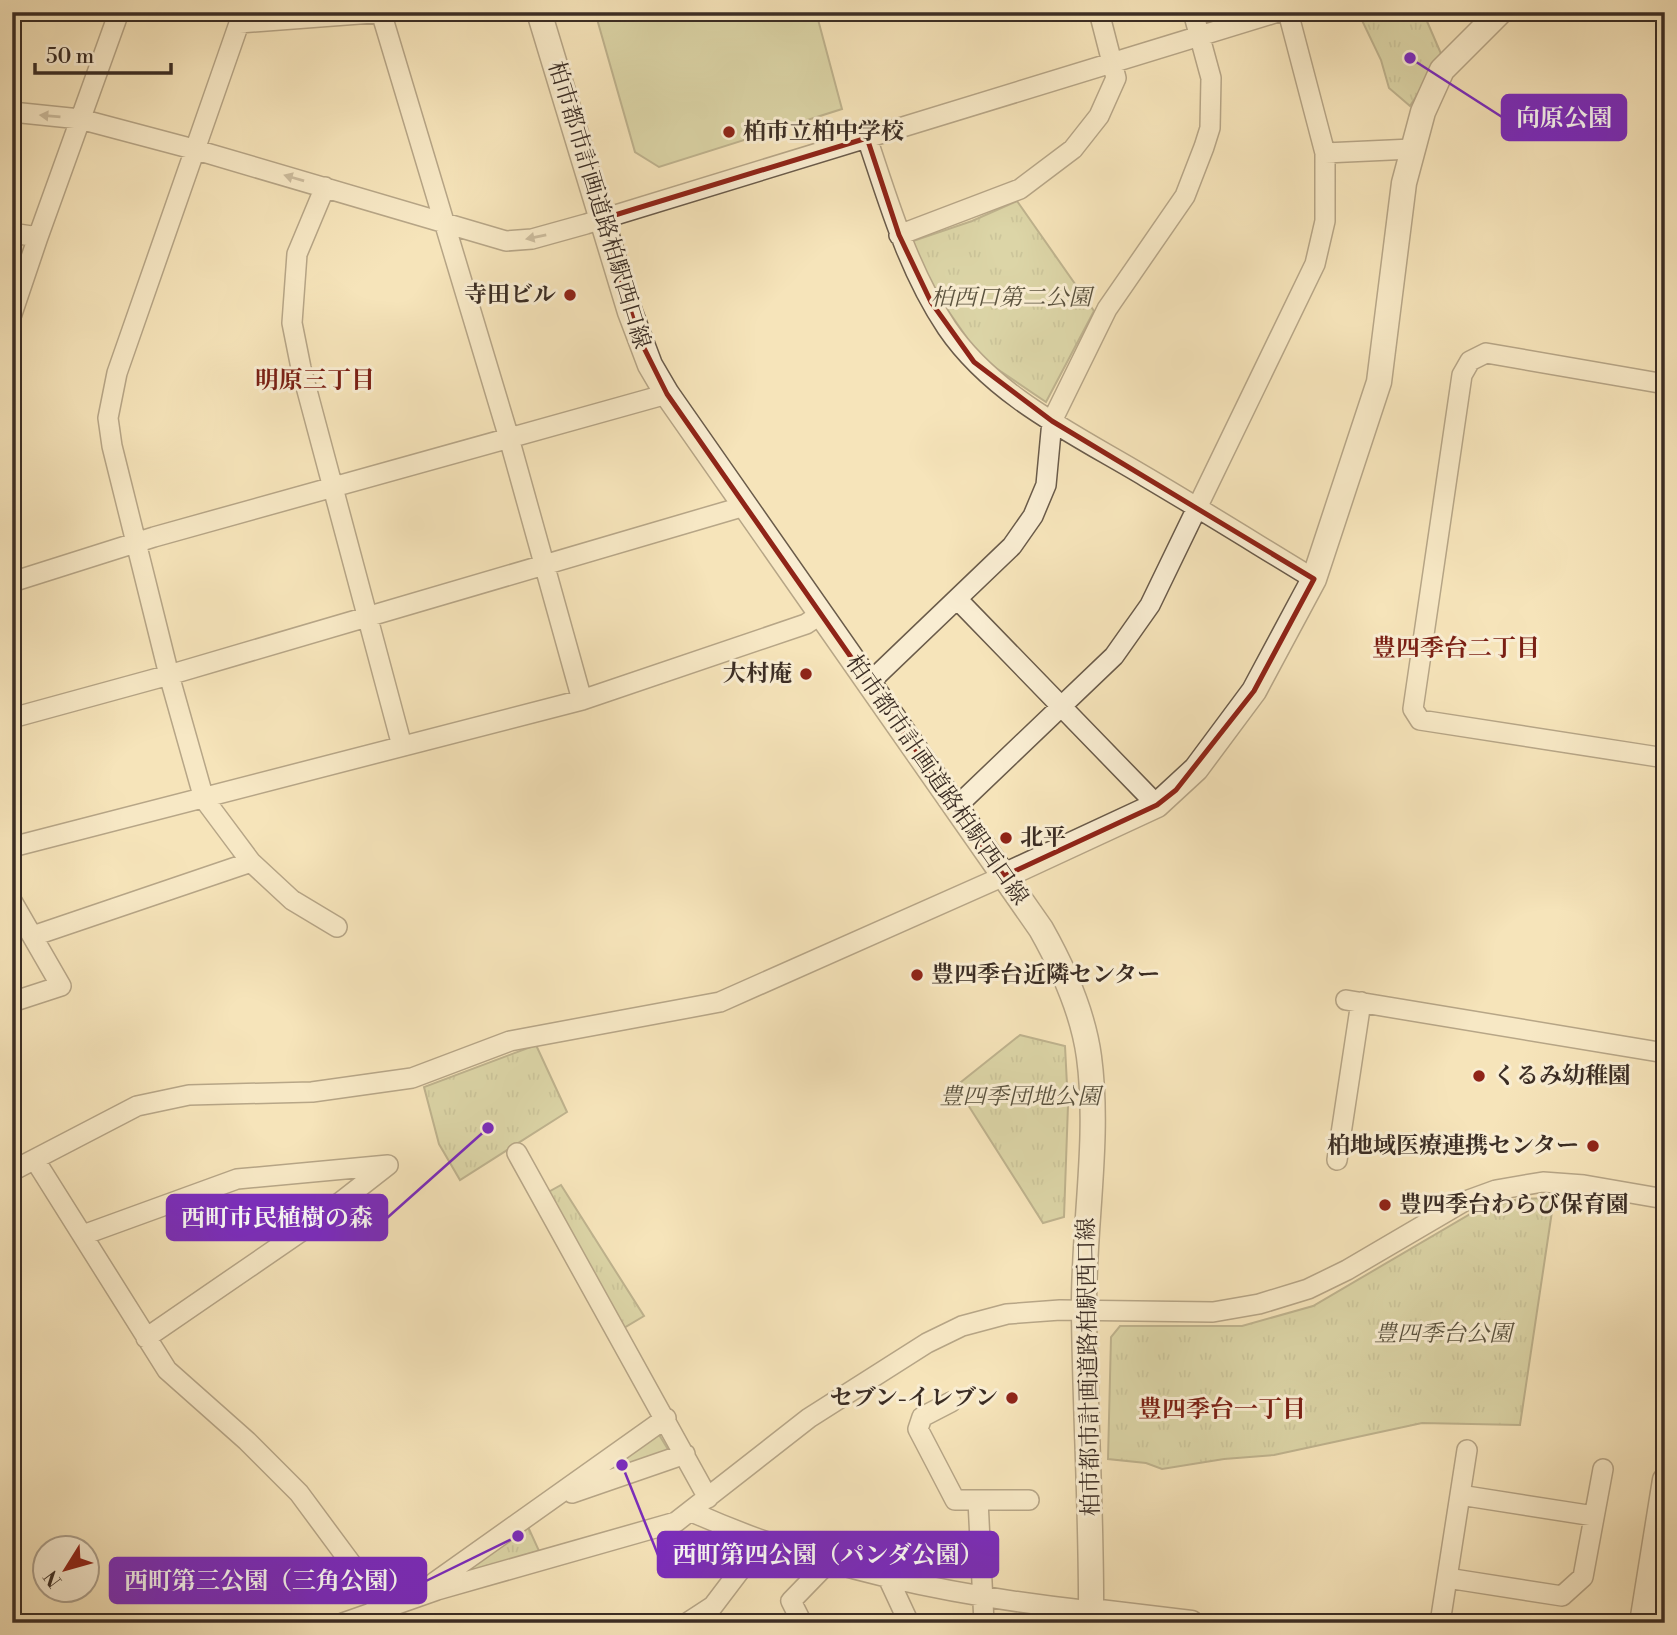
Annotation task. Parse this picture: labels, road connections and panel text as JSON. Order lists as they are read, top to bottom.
{
  "streets": {
    "street": ["柏市都市計画道路柏駅西口線"]
  },
  "districts": ["明原三丁目", "豊四季台二丁目", "豊四季台一丁目"],
  "parks": ["柏西口第二公園", "豊四季団地公園", "豊四季台公園"],
  "places": [
    "向原公園",
    "柏市立柏中学校",
    "寺田ビル",
    "大村庵",
    "北平",
    "豊四季台近隣センター",
    "くるみ幼稚園",
    "西町市民植樹の森",
    "柏地域医療連携センター",
    "豊四季台わらび保育園",
    "セブン-イレブン",
    "西町第四公園（パンダ公園）",
    "西町第三公園（三角公園）"
  ],
  "scale_bar": "50 m",
  "north": "bottom left"
}
